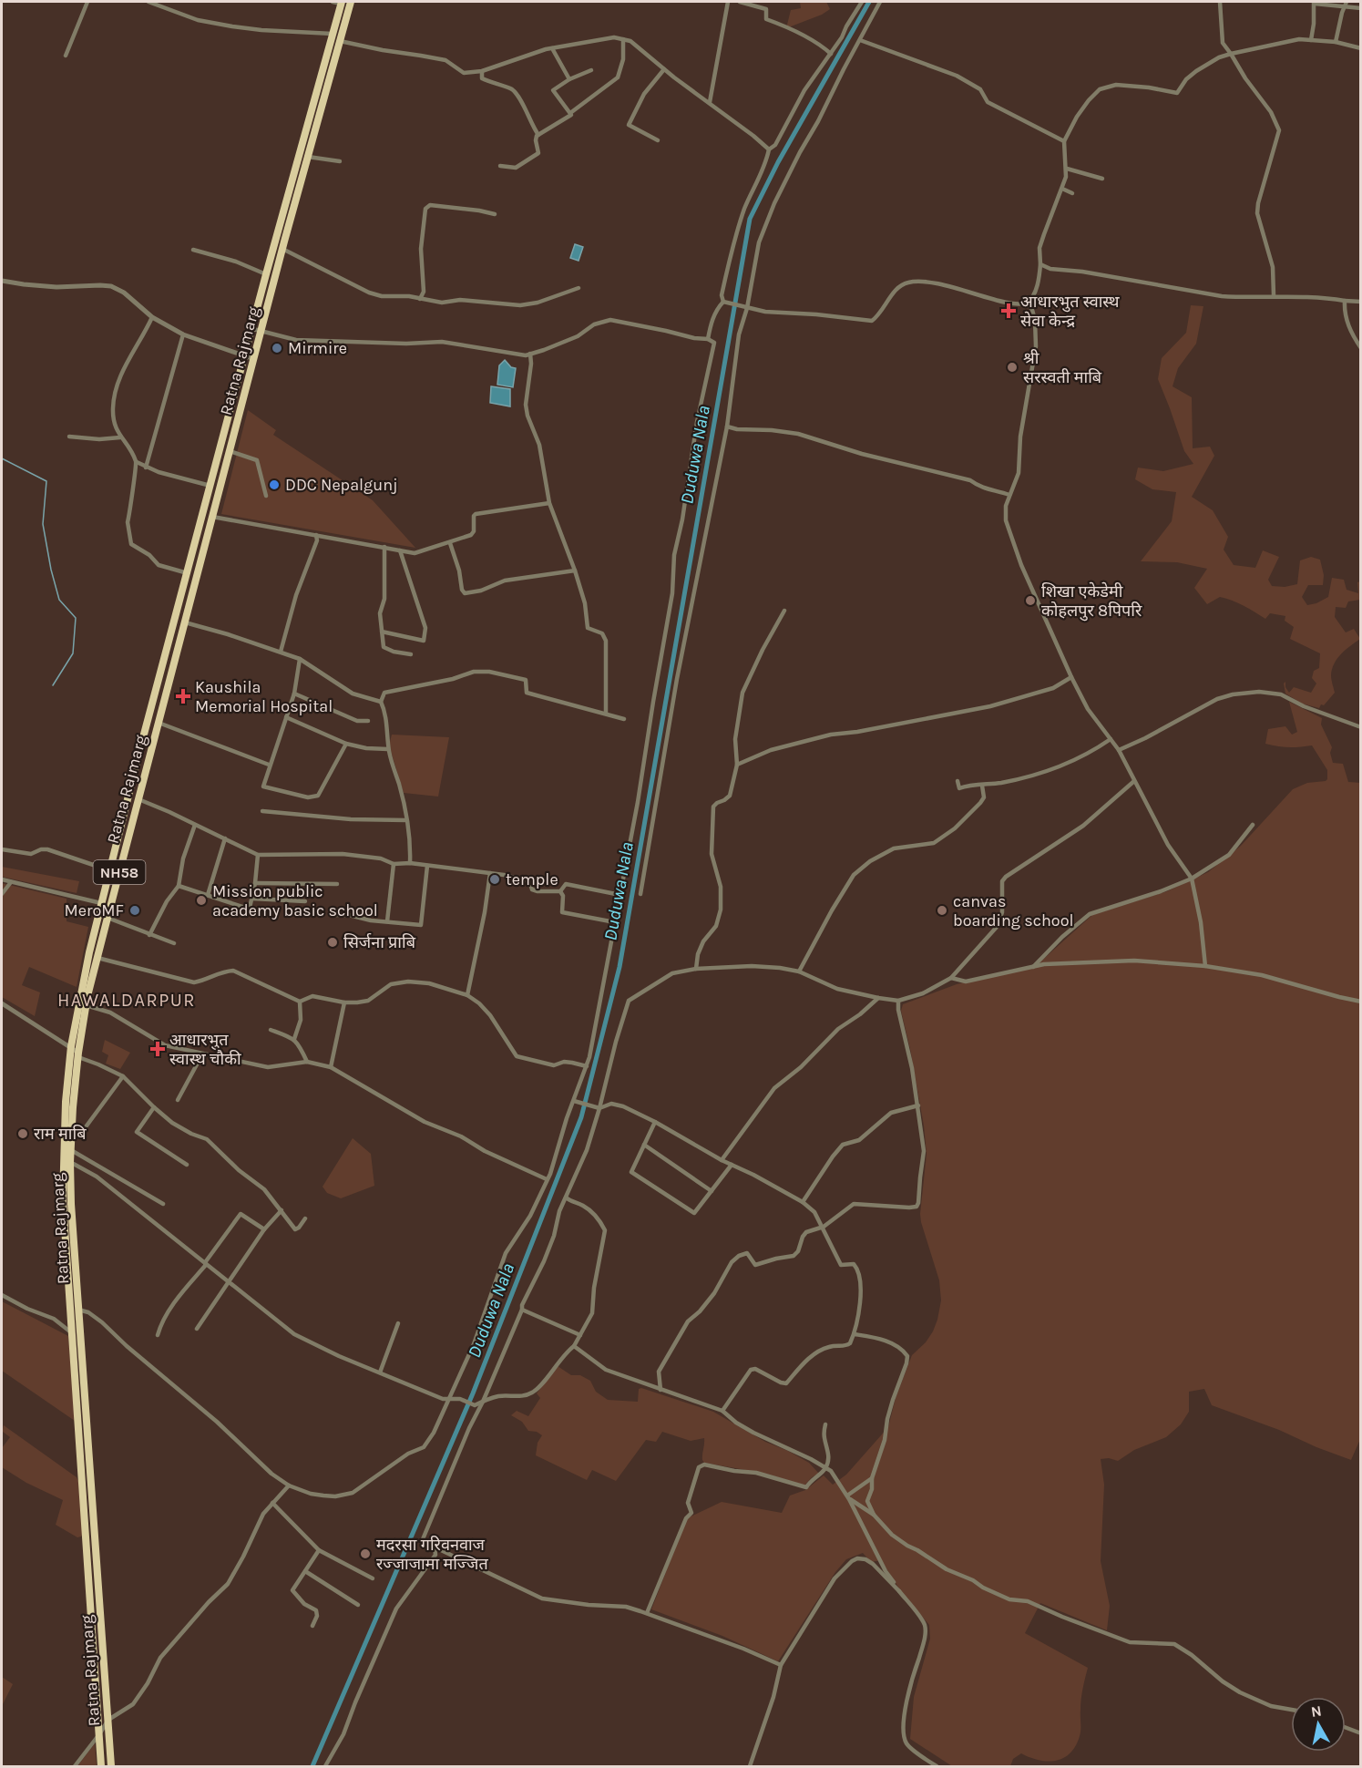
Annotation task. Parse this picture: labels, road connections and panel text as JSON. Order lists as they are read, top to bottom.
{
  "streets": {
    "highway": ["Ratna Rajmarg", "NH58"]
  },
  "districts": ["HAWALDARPUR"],
  "water": ["Duduwa Nala"],
  "places": {
    "health": ["आधारभुत स्वास्थ सेवा केन्द्र", "Kaushila Memorial Hospital", "आधारभुत स्वास्थ चौकी"],
    "other": [
      "Mirmire",
      "श्री सरस्वती माबि",
      "DDC Nepalgunj",
      "शिखा एकेडेमी कोहलपुर 8पिपरि",
      "temple",
      "Mission public academy basic school",
      "MeroMF",
      "canvas boarding school",
      "सिर्जना प्राबि",
      "राम माबि",
      "मदरसा गरिवनवाज रज्जाजामा मज्जित"
    ]
  },
  "north": "top"
}
